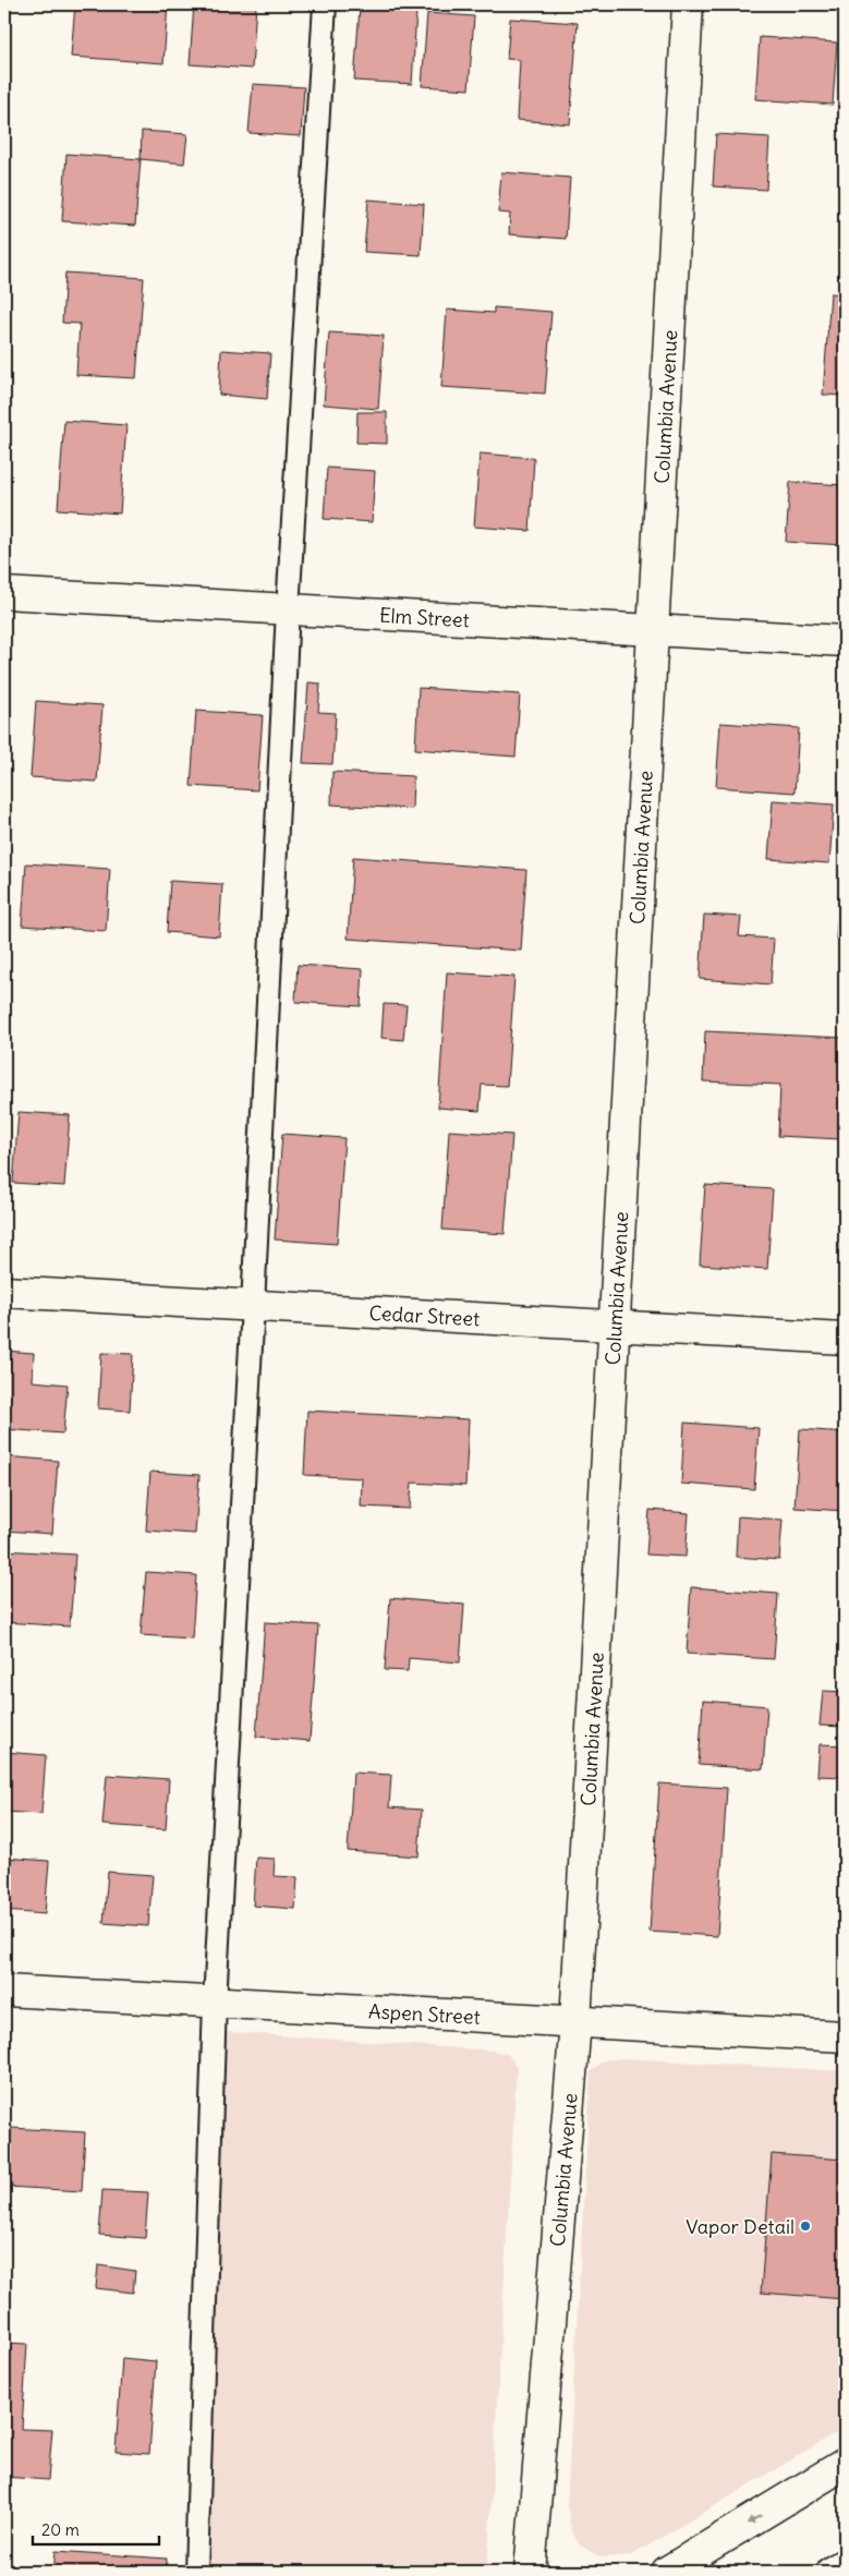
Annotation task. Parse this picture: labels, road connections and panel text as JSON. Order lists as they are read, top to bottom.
{
  "streets": {
    "street": [
      "Columbia Avenue",
      "Elm Street",
      "Cedar Street",
      "Aspen Street"
    ]
  },
  "crossings": [
    ["Columbia Avenue", "Elm Street"],
    ["Columbia Avenue", "Cedar Street"],
    ["Columbia Avenue", "Aspen Street"]
  ],
  "places": ["Vapor Detail"],
  "scale_bar": "20 m"
}
